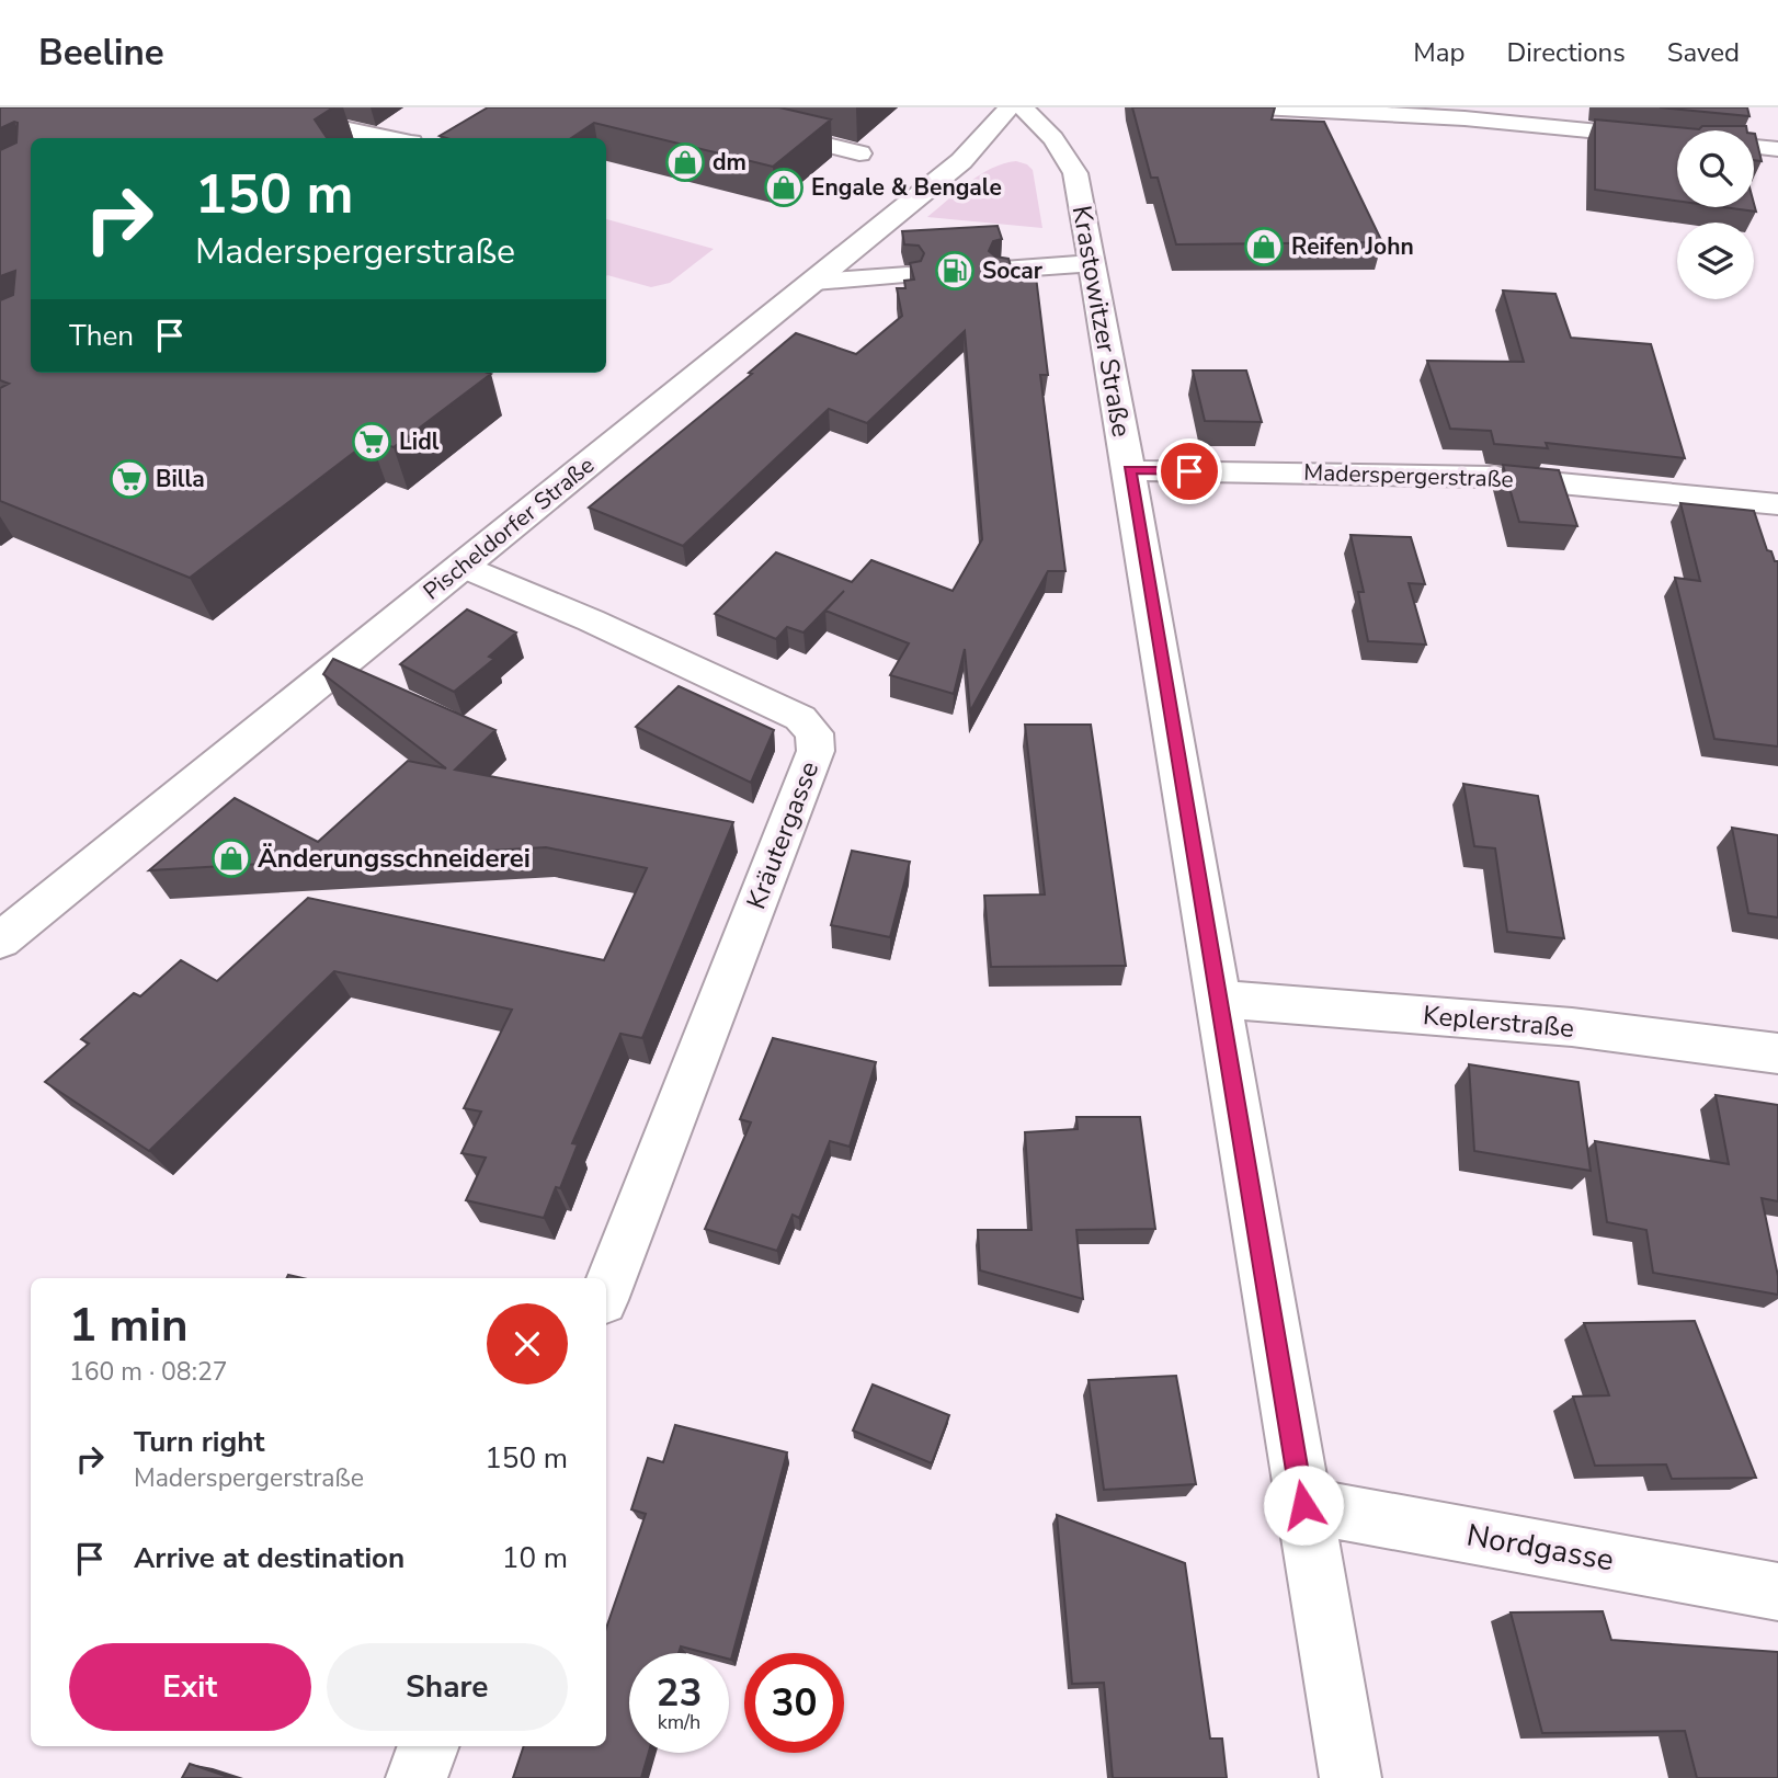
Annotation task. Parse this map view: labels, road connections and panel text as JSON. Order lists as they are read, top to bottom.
{
  "streets": {
    "street": [
      "Krastowitzer Straße",
      "Maderspergerstraße",
      "Pischeldorfer Straße",
      "Kräutergasse",
      "Keplerstraße",
      "Nordgasse"
    ]
  },
  "crossings": [
    ["Krastowitzer Straße", "Maderspergerstraße"],
    ["Krastowitzer Straße", "Keplerstraße"],
    ["Krastowitzer Straße", "Nordgasse"],
    ["Pischeldorfer Straße", "Kräutergasse"]
  ],
  "places": {
    "shop": [
      "dm",
      "Engale & Bengale",
      "Reifen John",
      "Änderungsschneiderei"
    ],
    "fuel station": ["Socar"],
    "supermarket": ["Lidl", "Billa"]
  },
  "page": {
    "header": "Beeline",
    "nav": ["Map", "Directions", "Saved"],
    "turn": ["150 m", "Maderspergerstraße"],
    "then": "Then",
    "heading": ["1 min", "160 m · 08:27"],
    "list": [
      {
        "name": "Turn right",
        "note": "Maderspergerstraße",
        "value": "150 m"
      },
      {
        "name": "Arrive at destination",
        "value": "10 m"
      }
    ],
    "buttons": ["Exit", "Share"],
    "speed": "23 km/h",
    "limit": "30"
  }
}
